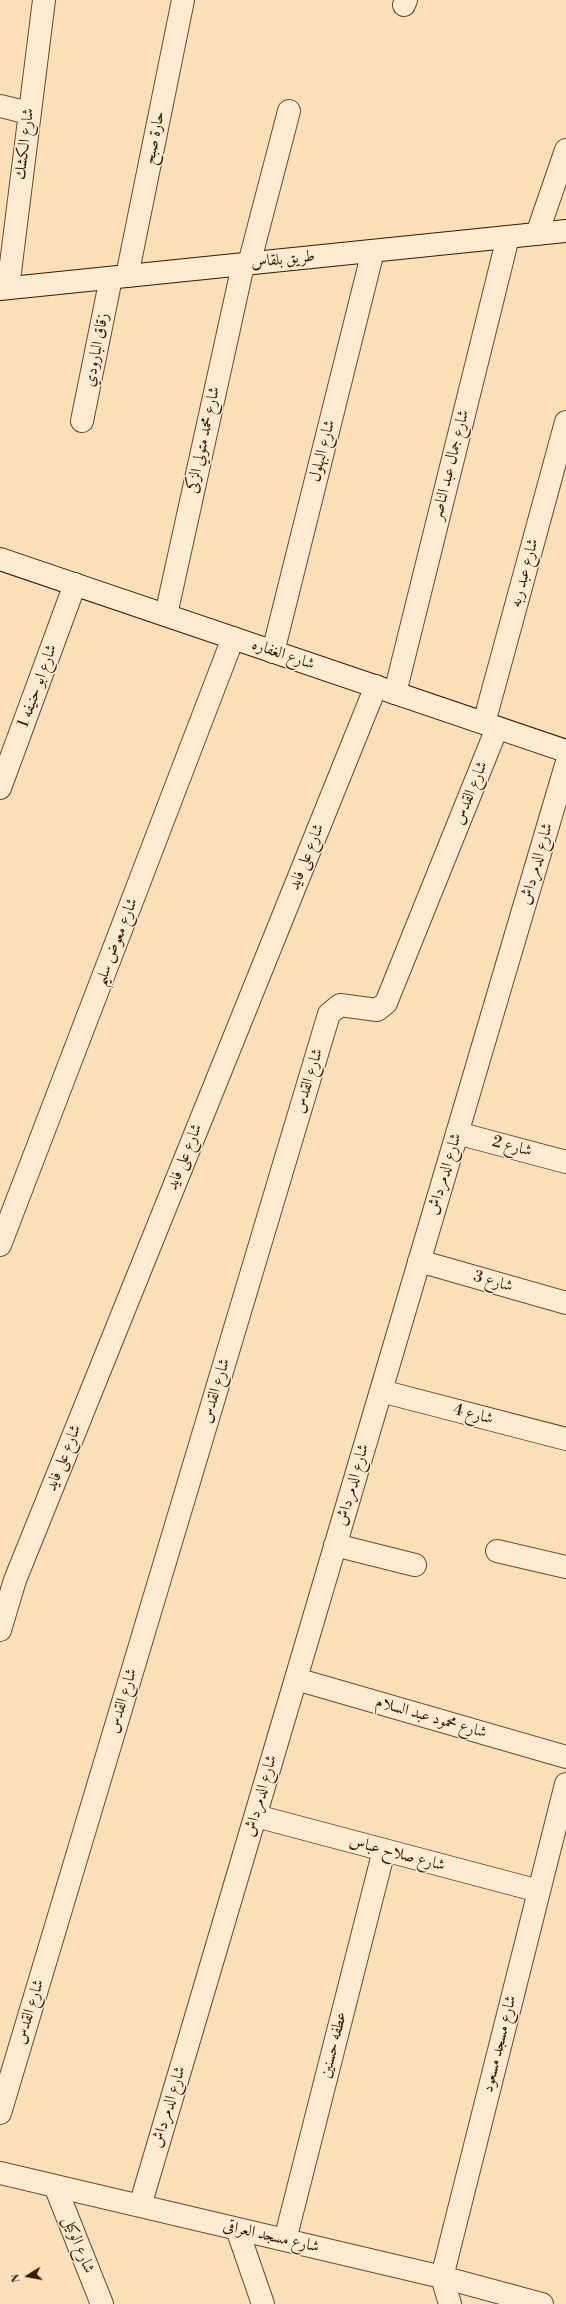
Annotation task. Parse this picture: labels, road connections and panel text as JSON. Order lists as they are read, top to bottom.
{
  "streets": {
    "street": [
      "حارة صبح",
      "شارع الكشك",
      "طريق بلقاس",
      "زقاق البارودي",
      "شارع محمد متولي الزكى",
      "شارع البهلول",
      "شارع جمال عبد الناصر",
      "شارع عبد ربه",
      "شارع الغفاره",
      "شارع ابو حنيفه 1",
      "شارع القدس",
      "شارع على فايد",
      "شارع الدمرداش",
      "شارع معوض سليم",
      "شارع 2",
      "شارع 3",
      "شارع 4",
      "شارع محمود عبد السلام",
      "شارع صلاح عباس",
      "شارع مسجد مسعود",
      "عطفه حسنين",
      "شارع مسجد العراقى",
      "شارع الوكيل"
    ]
  },
  "crossings": [
    ["حارة صبح", "طريق بلقاس"],
    ["حارة صبح", "زقاق البارودي"],
    ["شارع الكشك", "طريق بلقاس"],
    ["طريق بلقاس", "زقاق البارودي"],
    ["طريق بلقاس", "شارع محمد متولي الزكى"],
    ["طريق بلقاس", "شارع البهلول"],
    ["طريق بلقاس", "شارع جمال عبد الناصر"],
    ["شارع محمد متولي الزكى", "شارع الغفاره"],
    ["شارع البهلول", "شارع الغفاره"],
    ["شارع جمال عبد الناصر", "شارع الغفاره"],
    ["شارع جمال عبد الناصر", "شارع على فايد"],
    ["شارع عبد ربه", "شارع الغفاره"],
    ["شارع عبد ربه", "شارع القدس"],
    ["شارع الغفاره", "شارع ابو حنيفه 1"],
    ["شارع الغفاره", "شارع القدس"],
    ["شارع الغفاره", "شارع على فايد"],
    ["شارع الغفاره", "شارع معوض سليم"],
    ["شارع الدمرداش", "شارع 2"],
    ["شارع الدمرداش", "شارع 3"],
    ["شارع الدمرداش", "شارع 4"],
    ["شارع الدمرداش", "شارع محمود عبد السلام"],
    ["شارع الدمرداش", "شارع صلاح عباس"],
    ["شارع الدمرداش", "شارع مسجد العراقى"],
    ["شارع صلاح عباس", "شارع مسجد مسعود"],
    ["شارع صلاح عباس", "عطفه حسنين"],
    ["شارع مسجد مسعود", "شارع مسجد العراقى"],
    ["عطفه حسنين", "شارع مسجد العراقى"],
    ["شارع مسجد العراقى", "شارع الوكيل"]
  ],
  "north": "left"
}
